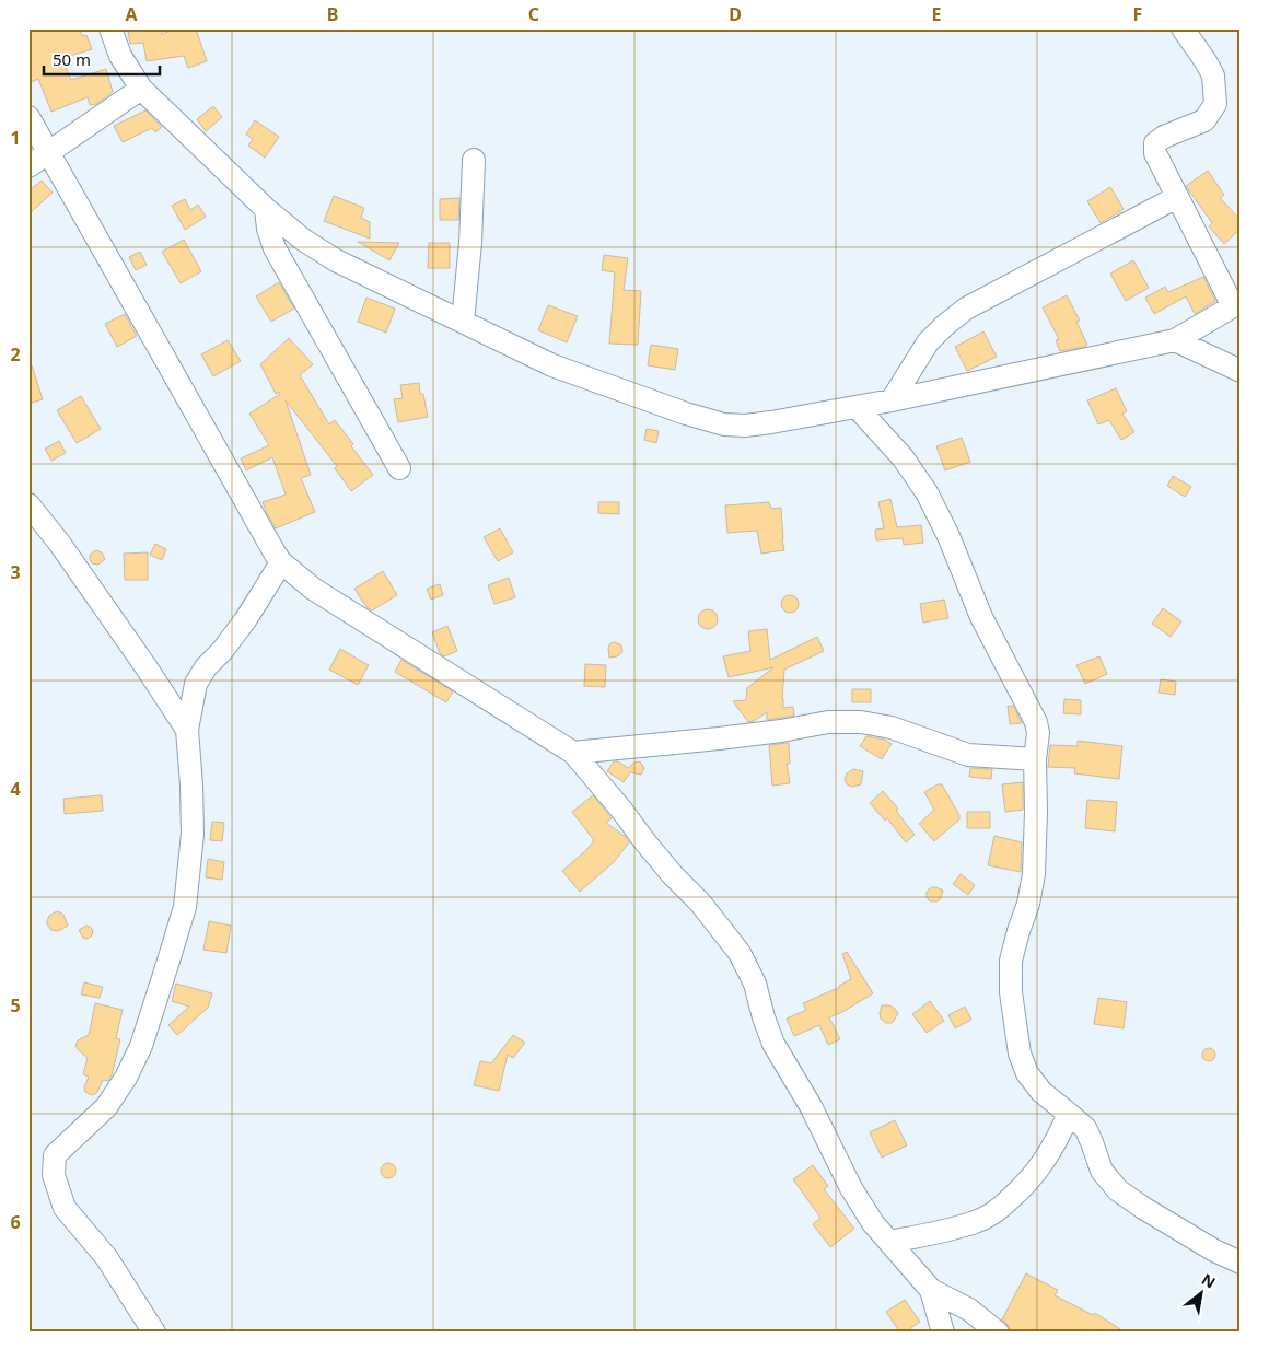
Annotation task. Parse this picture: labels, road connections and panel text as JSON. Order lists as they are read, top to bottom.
{
  "scale_bar": "50 m",
  "north": "top right",
  "grid": {
    "columns": [
      "A",
      "B",
      "C",
      "D",
      "E",
      "F"
    ],
    "rows": [
      "1",
      "2",
      "3",
      "4",
      "5",
      "6"
    ]
  }
}
